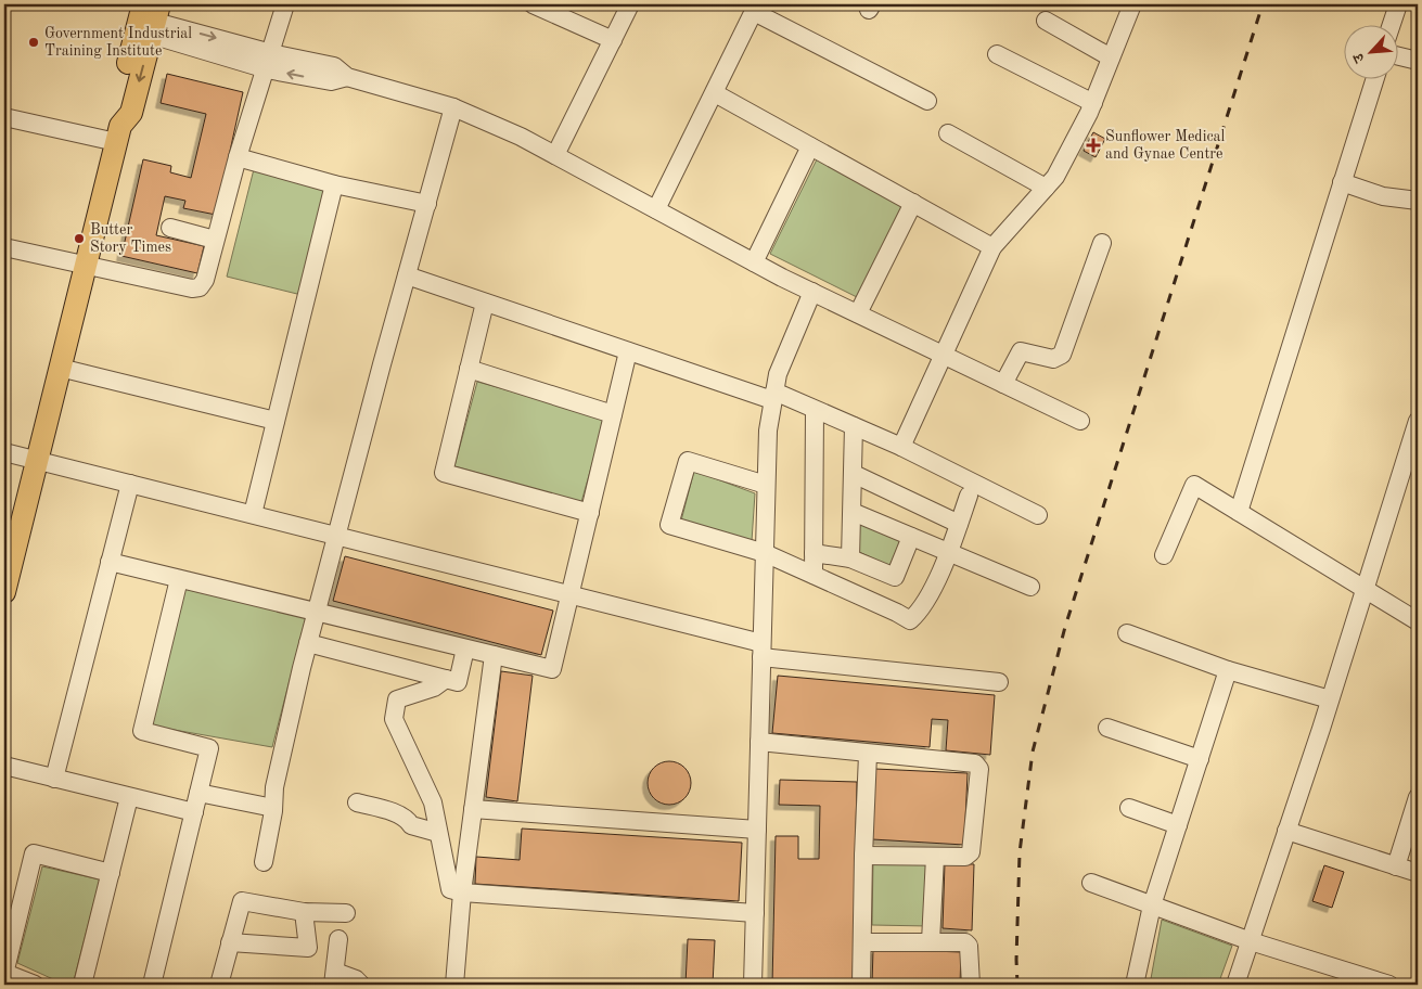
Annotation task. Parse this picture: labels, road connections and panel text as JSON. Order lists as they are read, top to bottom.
{
  "places": {
    "other": ["Government Industrial Training Institute", "Butter Story Times"],
    "health": ["Sunflower Medical and Gynae Centre"]
  },
  "north": "bottom left"
}
